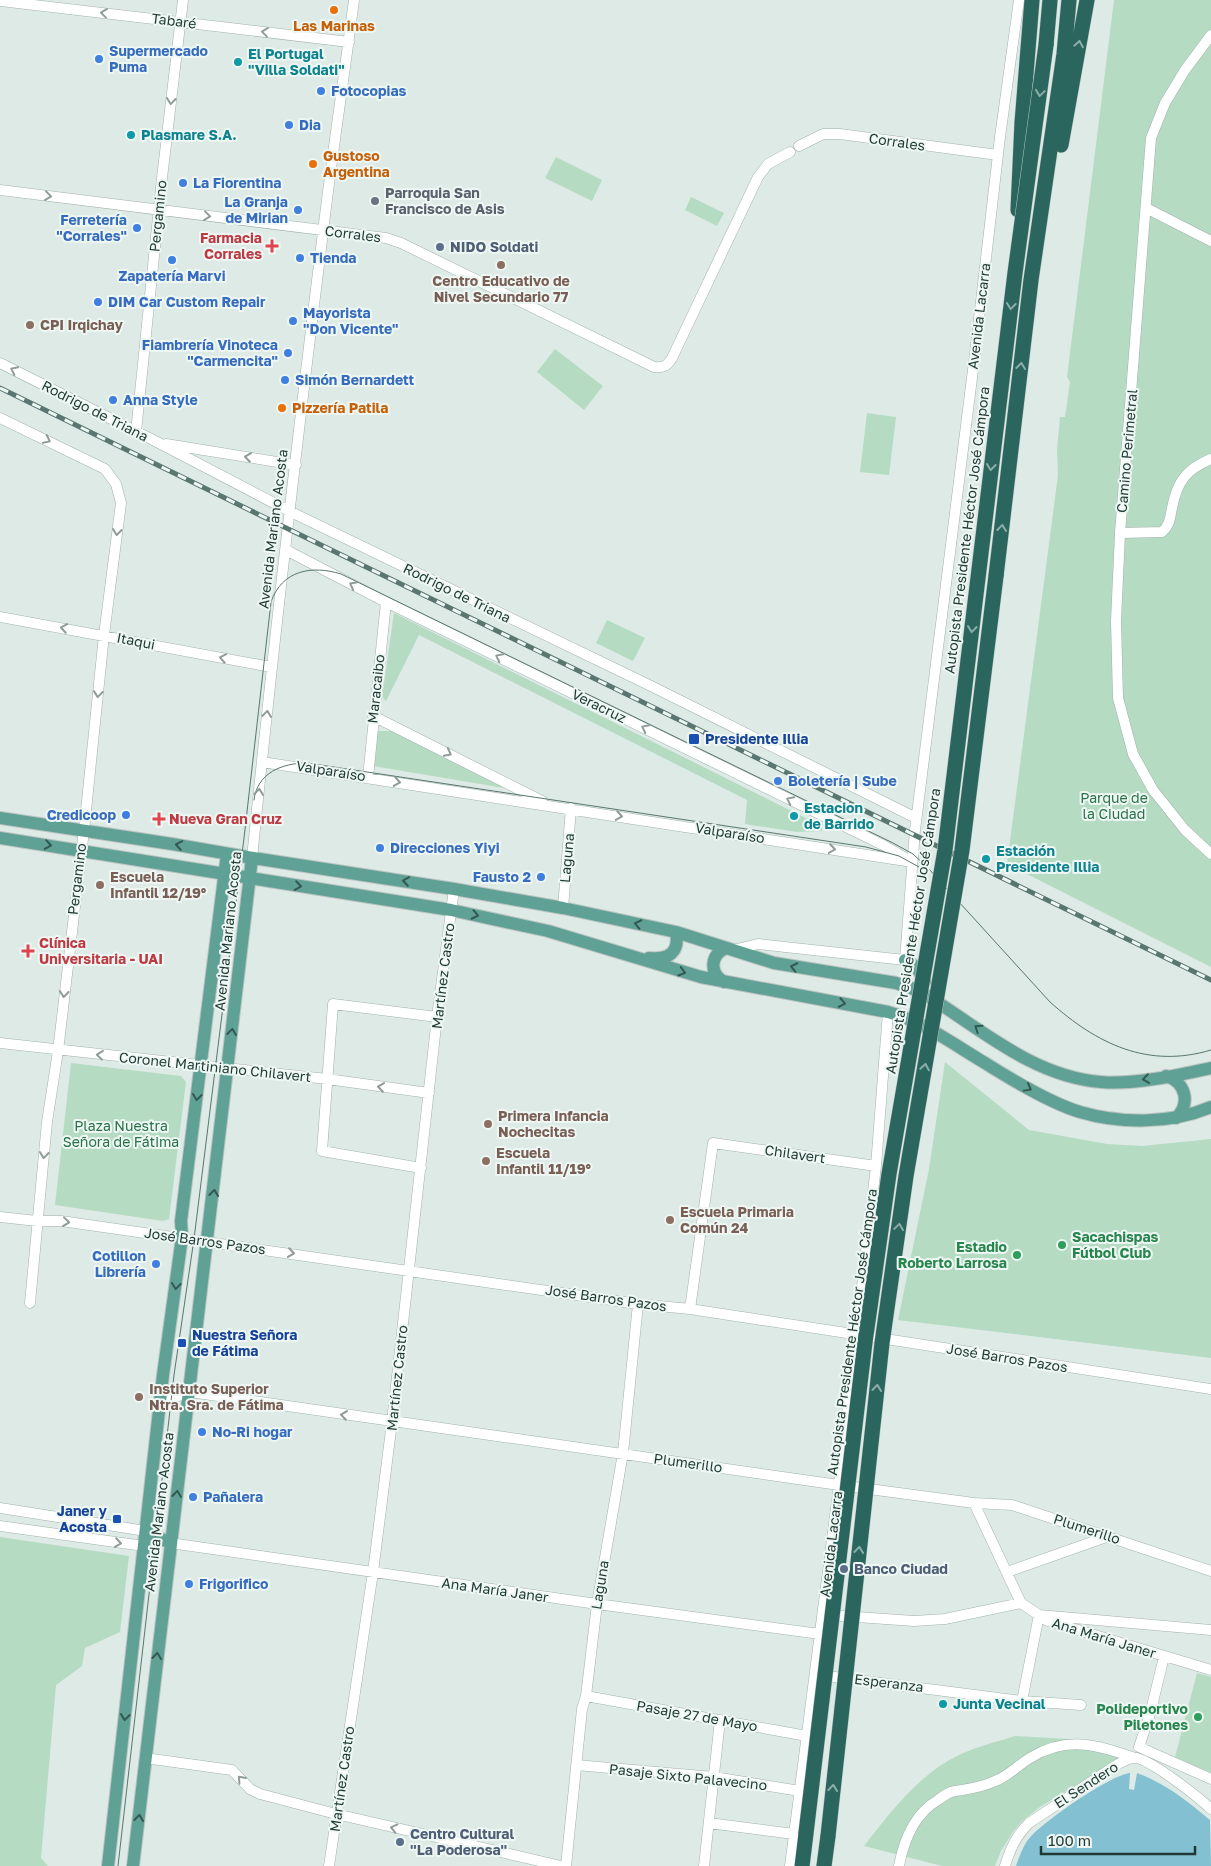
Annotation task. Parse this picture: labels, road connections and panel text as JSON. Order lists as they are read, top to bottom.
{
  "streets": {
    "highway": ["Autopista Presidente Héctor José Cámpora"],
    "main road": ["Avenida Mariano Acosta"],
    "street": [
      "Tabaré",
      "Corrales",
      "Pergamino",
      "Avenida Lacarra",
      "Rodrigo de Triana",
      "Camino Perimetral",
      "Itaqui",
      "Maracaibo",
      "Veracruz",
      "Valparaíso",
      "Laguna",
      "Martínez Castro",
      "Coronel Martiniano Chilavert",
      "Chilavert",
      "José Barros Pazos",
      "Plumerillo",
      "Ana María Janer",
      "Esperanza",
      "Pasaje 27 de Mayo",
      "Pasaje Sixto Palavecino",
      "El Sendero"
    ]
  },
  "crossings": [
    ["Tabaré", "Pergamino"],
    ["Tabaré", "Avenida Mariano Acosta"],
    ["Corrales", "Pergamino"],
    ["Corrales", "Avenida Lacarra"],
    ["Corrales", "Avenida Mariano Acosta"],
    ["Pergamino", "Rodrigo de Triana"],
    ["Pergamino", "Itaqui"],
    ["Pergamino", "Coronel Martiniano Chilavert"],
    ["Pergamino", "José Barros Pazos"],
    ["Avenida Lacarra", "Rodrigo de Triana"],
    ["Avenida Lacarra", "Autopista Presidente Héctor José Cámpora"],
    ["Avenida Lacarra", "Veracruz"],
    ["Avenida Lacarra", "Valparaíso"],
    ["Avenida Lacarra", "Chilavert"],
    ["Avenida Lacarra", "José Barros Pazos"],
    ["Avenida Lacarra", "Plumerillo"],
    ["Avenida Lacarra", "Ana María Janer"],
    ["Avenida Lacarra", "Esperanza"],
    ["Avenida Lacarra", "Pasaje 27 de Mayo"],
    ["Avenida Lacarra", "Pasaje Sixto Palavecino"],
    ["Rodrigo de Triana", "Avenida Mariano Acosta"],
    ["Avenida Mariano Acosta", "Itaqui"],
    ["Avenida Mariano Acosta", "Veracruz"],
    ["Avenida Mariano Acosta", "Valparaíso"],
    ["Avenida Mariano Acosta", "Coronel Martiniano Chilavert"],
    ["Avenida Mariano Acosta", "José Barros Pazos"],
    ["Avenida Mariano Acosta", "Plumerillo"],
    ["Avenida Mariano Acosta", "Ana María Janer"],
    ["Maracaibo", "Veracruz"],
    ["Maracaibo", "Valparaíso"],
    ["Veracruz", "Valparaíso"],
    ["Valparaíso", "Laguna"],
    ["Laguna", "José Barros Pazos"],
    ["Laguna", "Plumerillo"],
    ["Laguna", "Ana María Janer"],
    ["Laguna", "Pasaje 27 de Mayo"],
    ["Laguna", "Pasaje Sixto Palavecino"],
    ["Martínez Castro", "Coronel Martiniano Chilavert"],
    ["Martínez Castro", "José Barros Pazos"],
    ["Martínez Castro", "Plumerillo"],
    ["Martínez Castro", "Ana María Janer"],
    ["Chilavert", "José Barros Pazos"]
  ],
  "one_way": [
    "Tabaré",
    "Pergamino",
    "Itaqui",
    "Veracruz",
    "Valparaíso",
    "Coronel Martiniano Chilavert"
  ],
  "parks": ["Parque de la Ciudad", "Plaza Nuestra Señora de Fátima"],
  "places": {
    "other": [
      "Las Marinas",
      "Supermercado Puma",
      "El Portugal \"Villa Soldati\"",
      "Fotocopias",
      "Dia",
      "Plasmare S.A.",
      "Gustoso Argentina",
      "La Fiorentina",
      "Parroquia San Francisco de Asis",
      "La Granja de Mirian",
      "Ferretería \"Corrales\"",
      "NIDO Soldati",
      "Tienda",
      "Zapatería Marvi",
      "Centro Educativo de Nivel Secundario 77",
      "DIM Car Custom Repair",
      "Mayorista \"Don Vicente\"",
      "CPI Irqichay",
      "Fiambrería Vinoteca \"Carmencita\"",
      "Simón Bernardett",
      "Anna Style",
      "Pizzería Patila",
      "Boletería | Sube",
      "Credicoop",
      "Estacion de Barrido",
      "Direcciones Yiyi",
      "Estación Presidente Illia",
      "Fausto 2",
      "Escuela Infantil 12/19°",
      "Primera Infancia Nochecitas",
      "Escuela Infantil 11/19°",
      "Escuela Primaria Común 24",
      "Sacachispas Fútbol Club",
      "Estadio Roberto Larrosa",
      "Cotillon Librería",
      "Instituto Superior Ntra. Sra. de Fátima",
      "No-Ri hogar",
      "Pañalera",
      "Banco Ciudad",
      "Frigorifico",
      "Junta Vecinal",
      "Polideportivo Piletones",
      "Centro Cultural ''La Poderosa''"
    ],
    "health": ["Farmacia Corrales", "Nueva Gran Cruz", "Clínica Universitaria - UAI"],
    "transit": ["Presidente Illia", "Nuestra Señora de Fátima", "Janer y Acosta"]
  },
  "scale_bar": "100 m"
}
